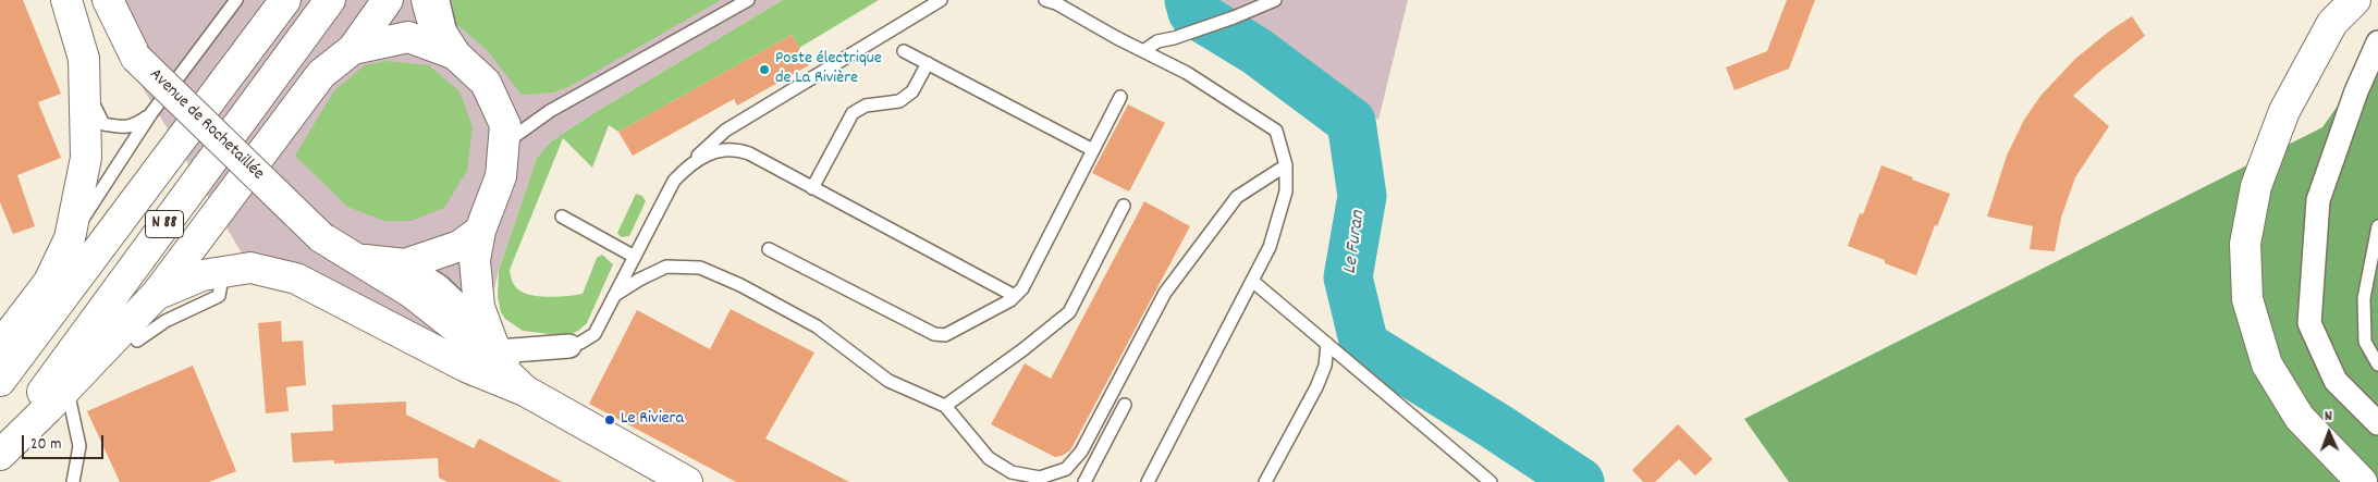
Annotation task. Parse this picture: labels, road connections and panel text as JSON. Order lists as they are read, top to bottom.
{
  "streets": {
    "main road": ["Avenue de Rochetaillée", "N 88"]
  },
  "water": ["Le Furan"],
  "places": ["Poste électrique de La Rivière", "Le Riviera"],
  "scale_bar": "20 m",
  "north": "top"
}
